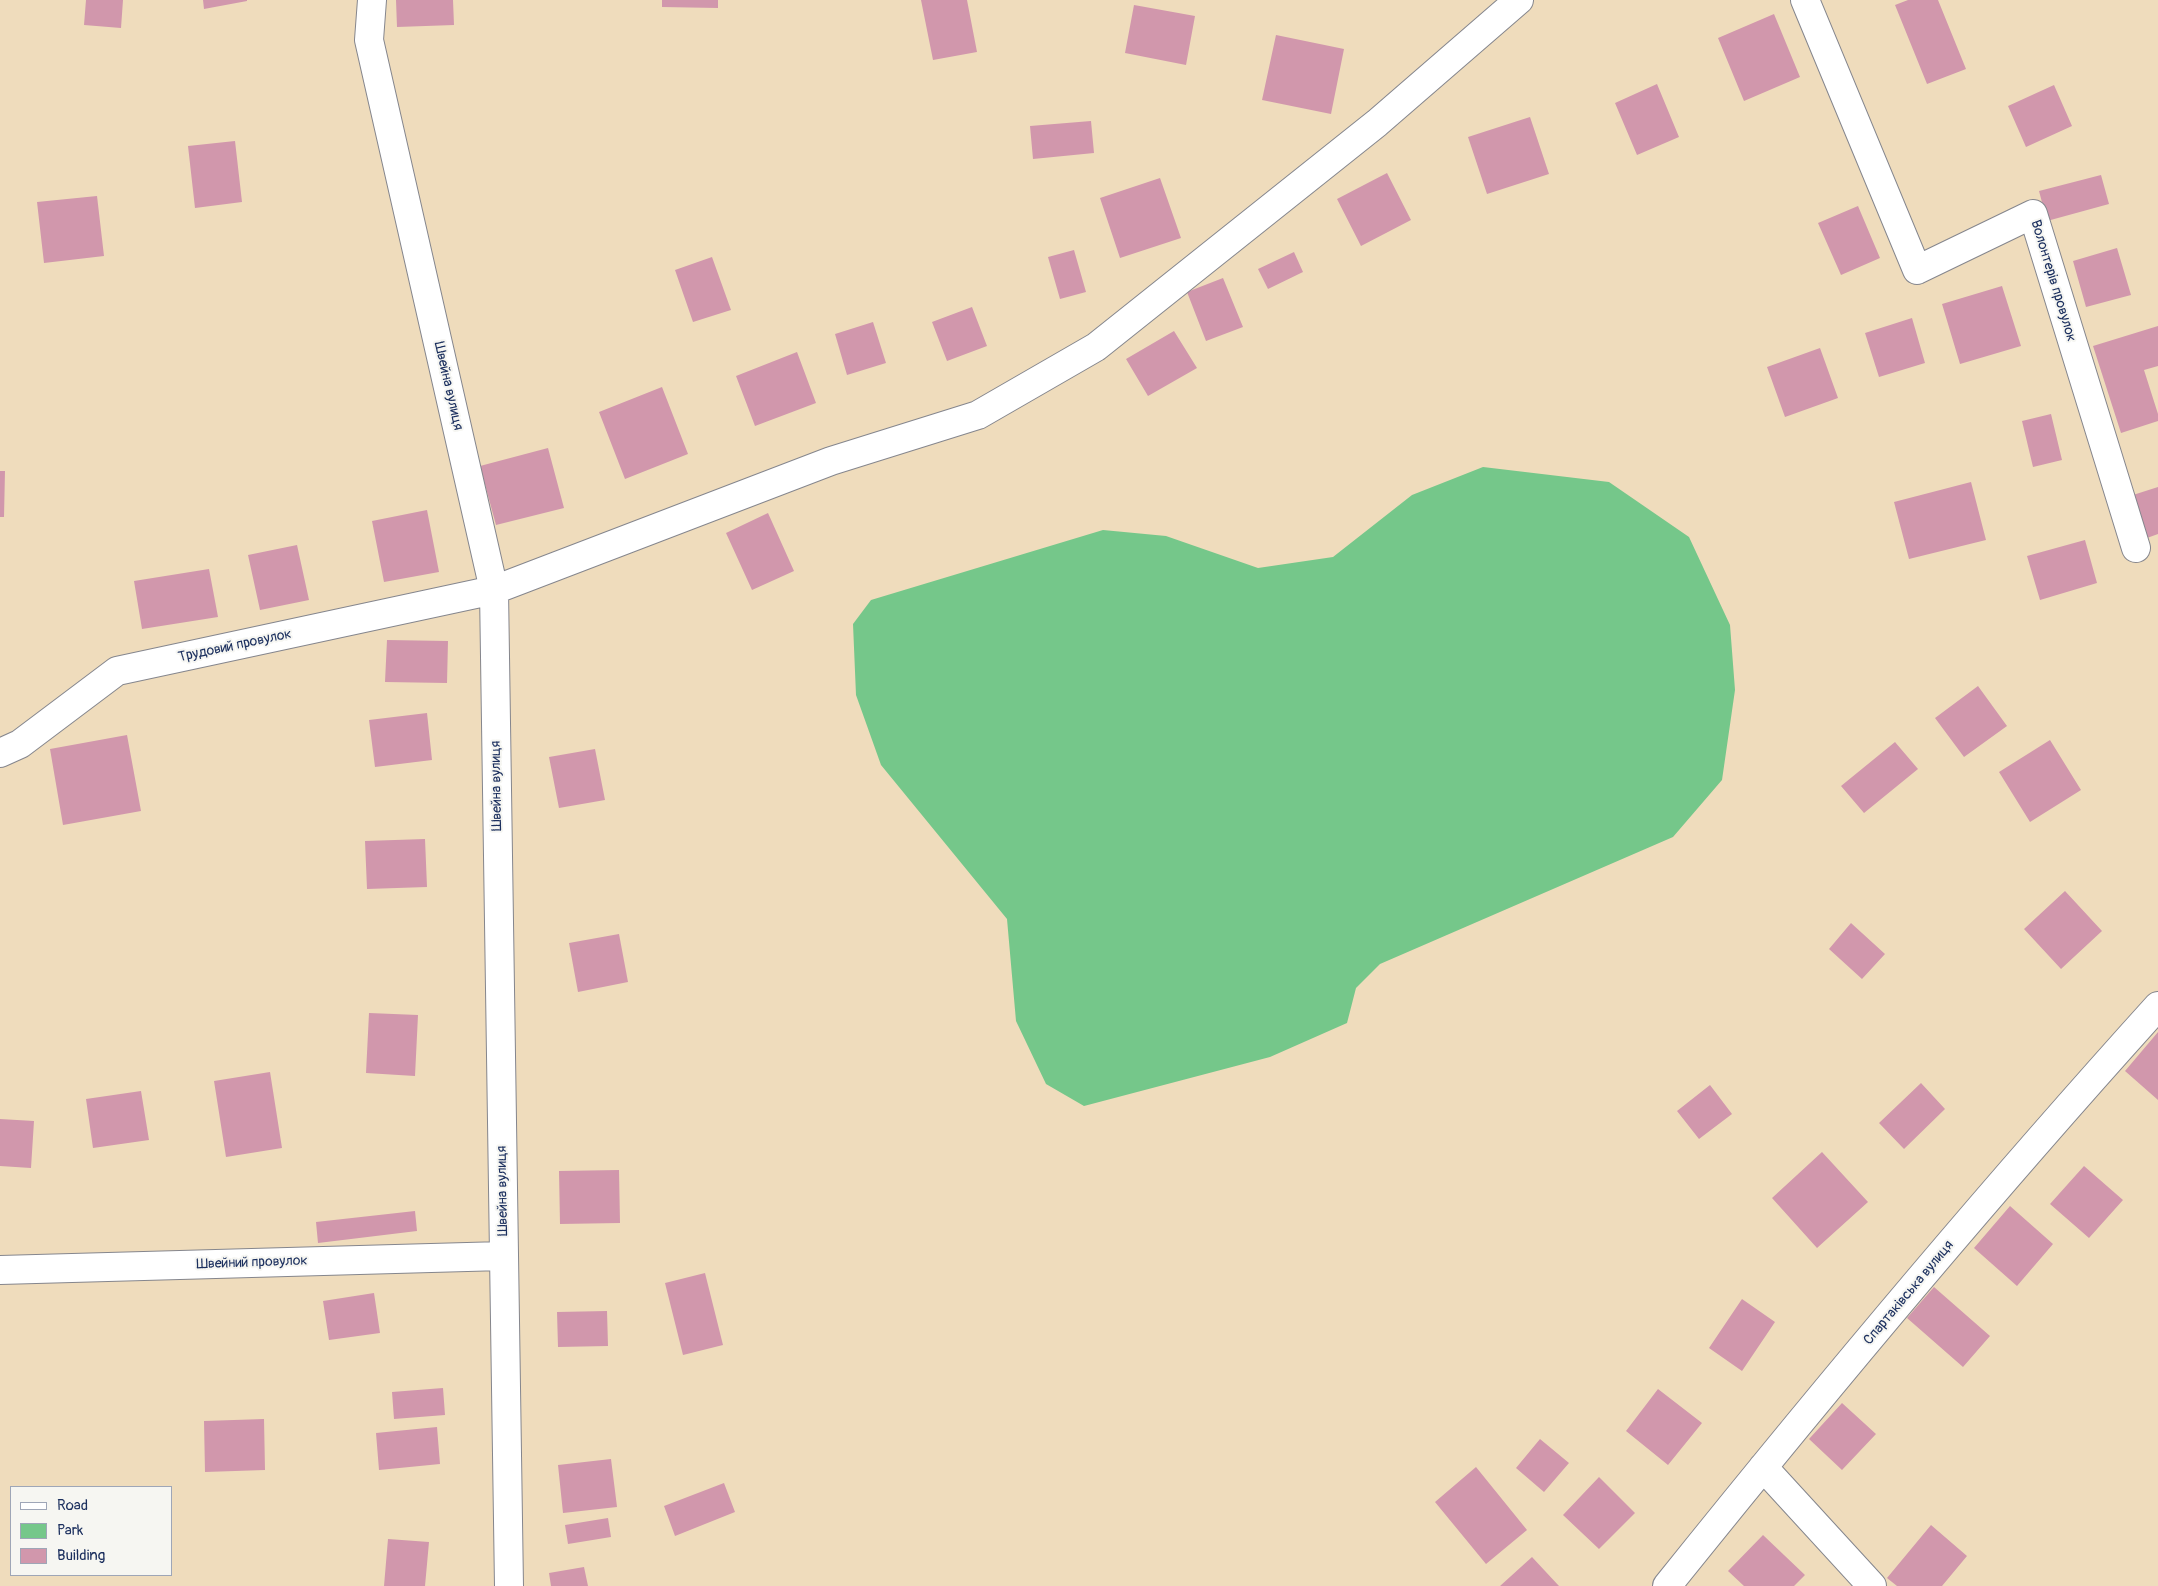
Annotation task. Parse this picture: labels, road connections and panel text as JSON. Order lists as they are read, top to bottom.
{
  "streets": {
    "street": [
      "Волонтерів провулок",
      "Швейна вулиця",
      "Трудовий провулок",
      "Швейний провулок",
      "Спартаківська вулиця"
    ]
  },
  "crossings": [
    ["Швейна вулиця", "Трудовий провулок"],
    ["Швейна вулиця", "Швейний провулок"]
  ],
  "legend": ["Road", "Park", "Building"]
}
